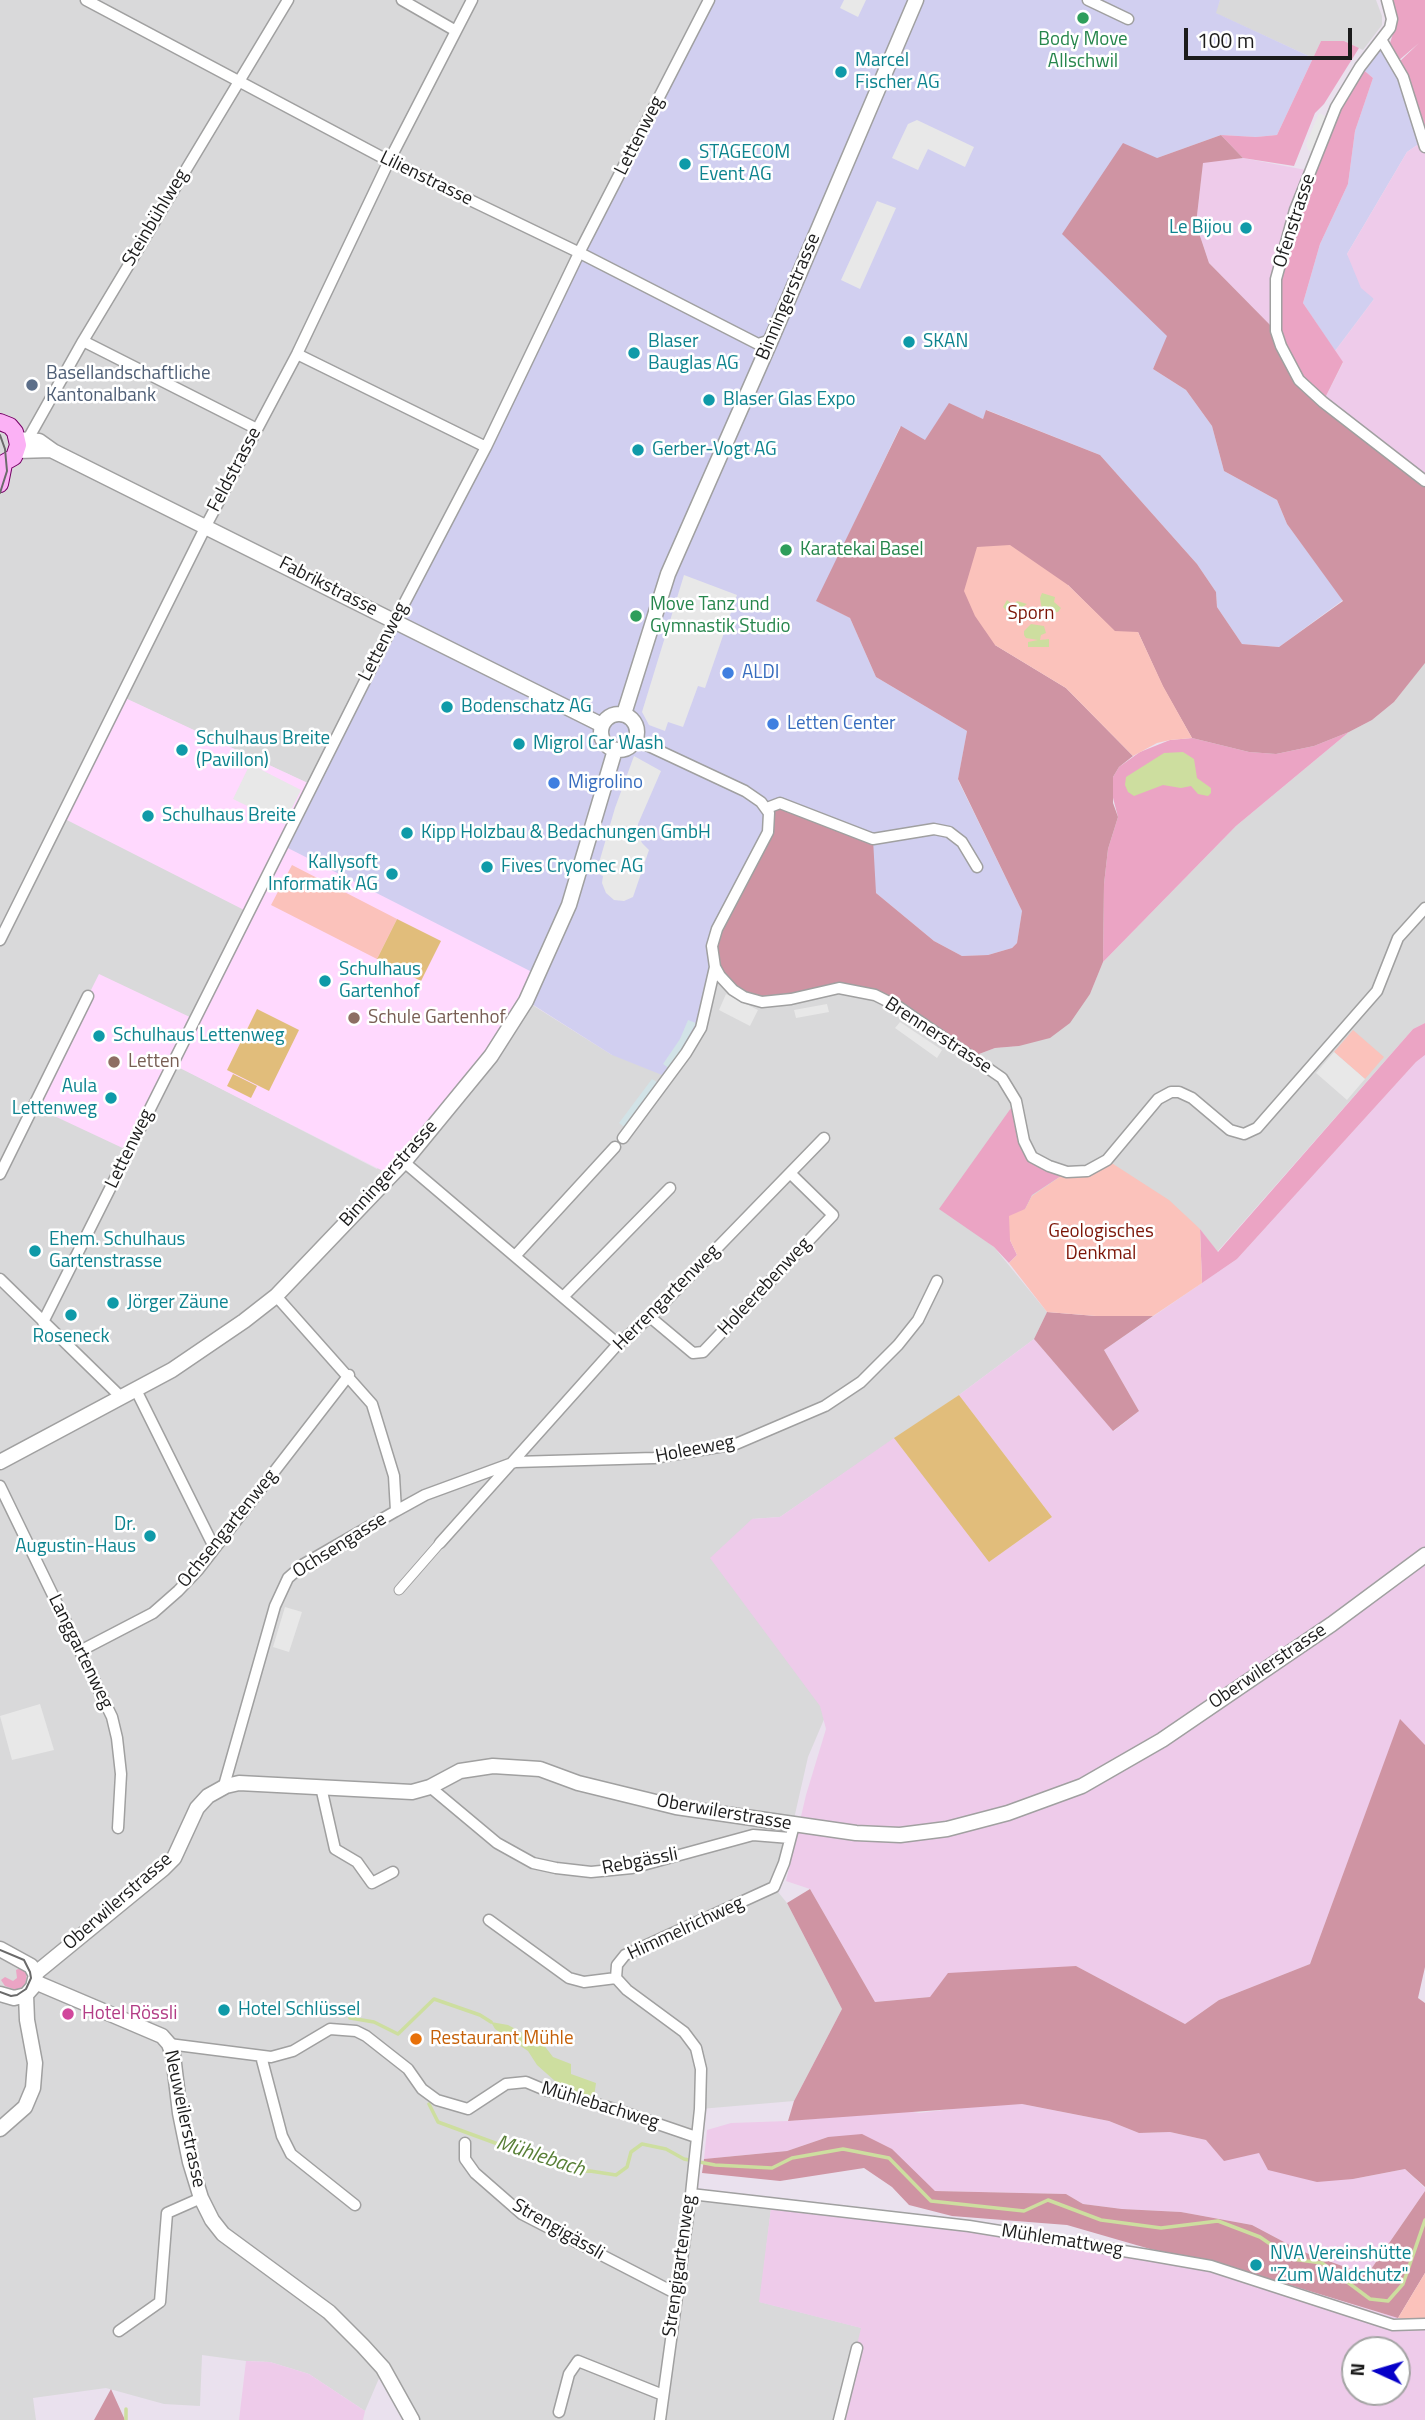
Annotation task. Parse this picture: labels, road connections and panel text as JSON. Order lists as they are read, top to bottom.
{
  "streets": {
    "street": [
      "Lettenweg",
      "Lilienstrasse",
      "Steinbühlweg",
      "Ofenstrasse",
      "Binningerstrasse",
      "Feldstrasse",
      "Fabrikstrasse",
      "Brennerstrasse",
      "Holeerebenweg",
      "Herrengartenweg",
      "Holeeweg",
      "Ochsengartenweg",
      "Ochsengasse",
      "Langgartenweg",
      "Oberwilerstrasse",
      "Rebgässli",
      "Himmelrichweg",
      "Mühlebachweg",
      "Neuweilerstrasse",
      "Strengigässli",
      "Mühlemattweg",
      "Strengigartenweg"
    ]
  },
  "crossings": [
    ["Lettenweg", "Lilienstrasse"],
    ["Lettenweg", "Fabrikstrasse"],
    ["Lilienstrasse", "Steinbühlweg"],
    ["Lilienstrasse", "Binningerstrasse"],
    ["Lilienstrasse", "Feldstrasse"],
    ["Steinbühlweg", "Fabrikstrasse"],
    ["Binningerstrasse", "Fabrikstrasse"],
    ["Binningerstrasse", "Ochsengasse"],
    ["Feldstrasse", "Fabrikstrasse"],
    ["Holeerebenweg", "Herrengartenweg"],
    ["Herrengartenweg", "Holeeweg"],
    ["Holeeweg", "Ochsengasse"],
    ["Ochsengartenweg", "Ochsengasse"],
    ["Ochsengartenweg", "Langgartenweg"],
    ["Ochsengasse", "Oberwilerstrasse"],
    ["Oberwilerstrasse", "Rebgässli"],
    ["Oberwilerstrasse", "Himmelrichweg"],
    ["Oberwilerstrasse", "Neuweilerstrasse"],
    ["Rebgässli", "Himmelrichweg"],
    ["Himmelrichweg", "Mühlebachweg"],
    ["Himmelrichweg", "Strengigartenweg"],
    ["Mühlebachweg", "Neuweilerstrasse"],
    ["Mühlebachweg", "Strengigartenweg"],
    ["Strengigässli", "Strengigartenweg"],
    ["Mühlemattweg", "Strengigartenweg"]
  ],
  "water": ["Mühlebach"],
  "parks": ["Sporn", "Geologisches Denkmal"],
  "places": [
    "Body Move Allschwil",
    "Marcel Fischer AG",
    "STAGECOM Event AG",
    "Le Bijou",
    "SKAN",
    "Blaser Bauglas AG",
    "Basellandschaftliche Kantonalbank",
    "Blaser Glas Expo",
    "Gerber-Vogt AG",
    "Karatekai Basel",
    "Move Tanz und Gymnastik Studio",
    "ALDI",
    "Bodenschatz AG",
    "Letten Center",
    "Migrol Car Wash",
    "Schulhaus Breite (Pavillon)",
    "Migrolino",
    "Schulhaus Breite",
    "Kipp Holzbau & Bedachungen GmbH",
    "Fives Cryomec AG",
    "Kallysoft Informatik AG",
    "Schulhaus Gartenhof",
    "Schule Gartenhof",
    "Schulhaus Lettenweg",
    "Letten",
    "Aula Lettenweg",
    "Ehem. Schulhaus Gartenstrasse",
    "Jörger Zäune",
    "Roseneck",
    "Dr. Augustin-Haus",
    "Hotel Schlüssel",
    "Hotel Rössli",
    "Restaurant Mühle",
    "NVA Vereinshütte \"Zum Waldchutz\""
  ],
  "scale_bar": "100 m",
  "north": "left"
}
